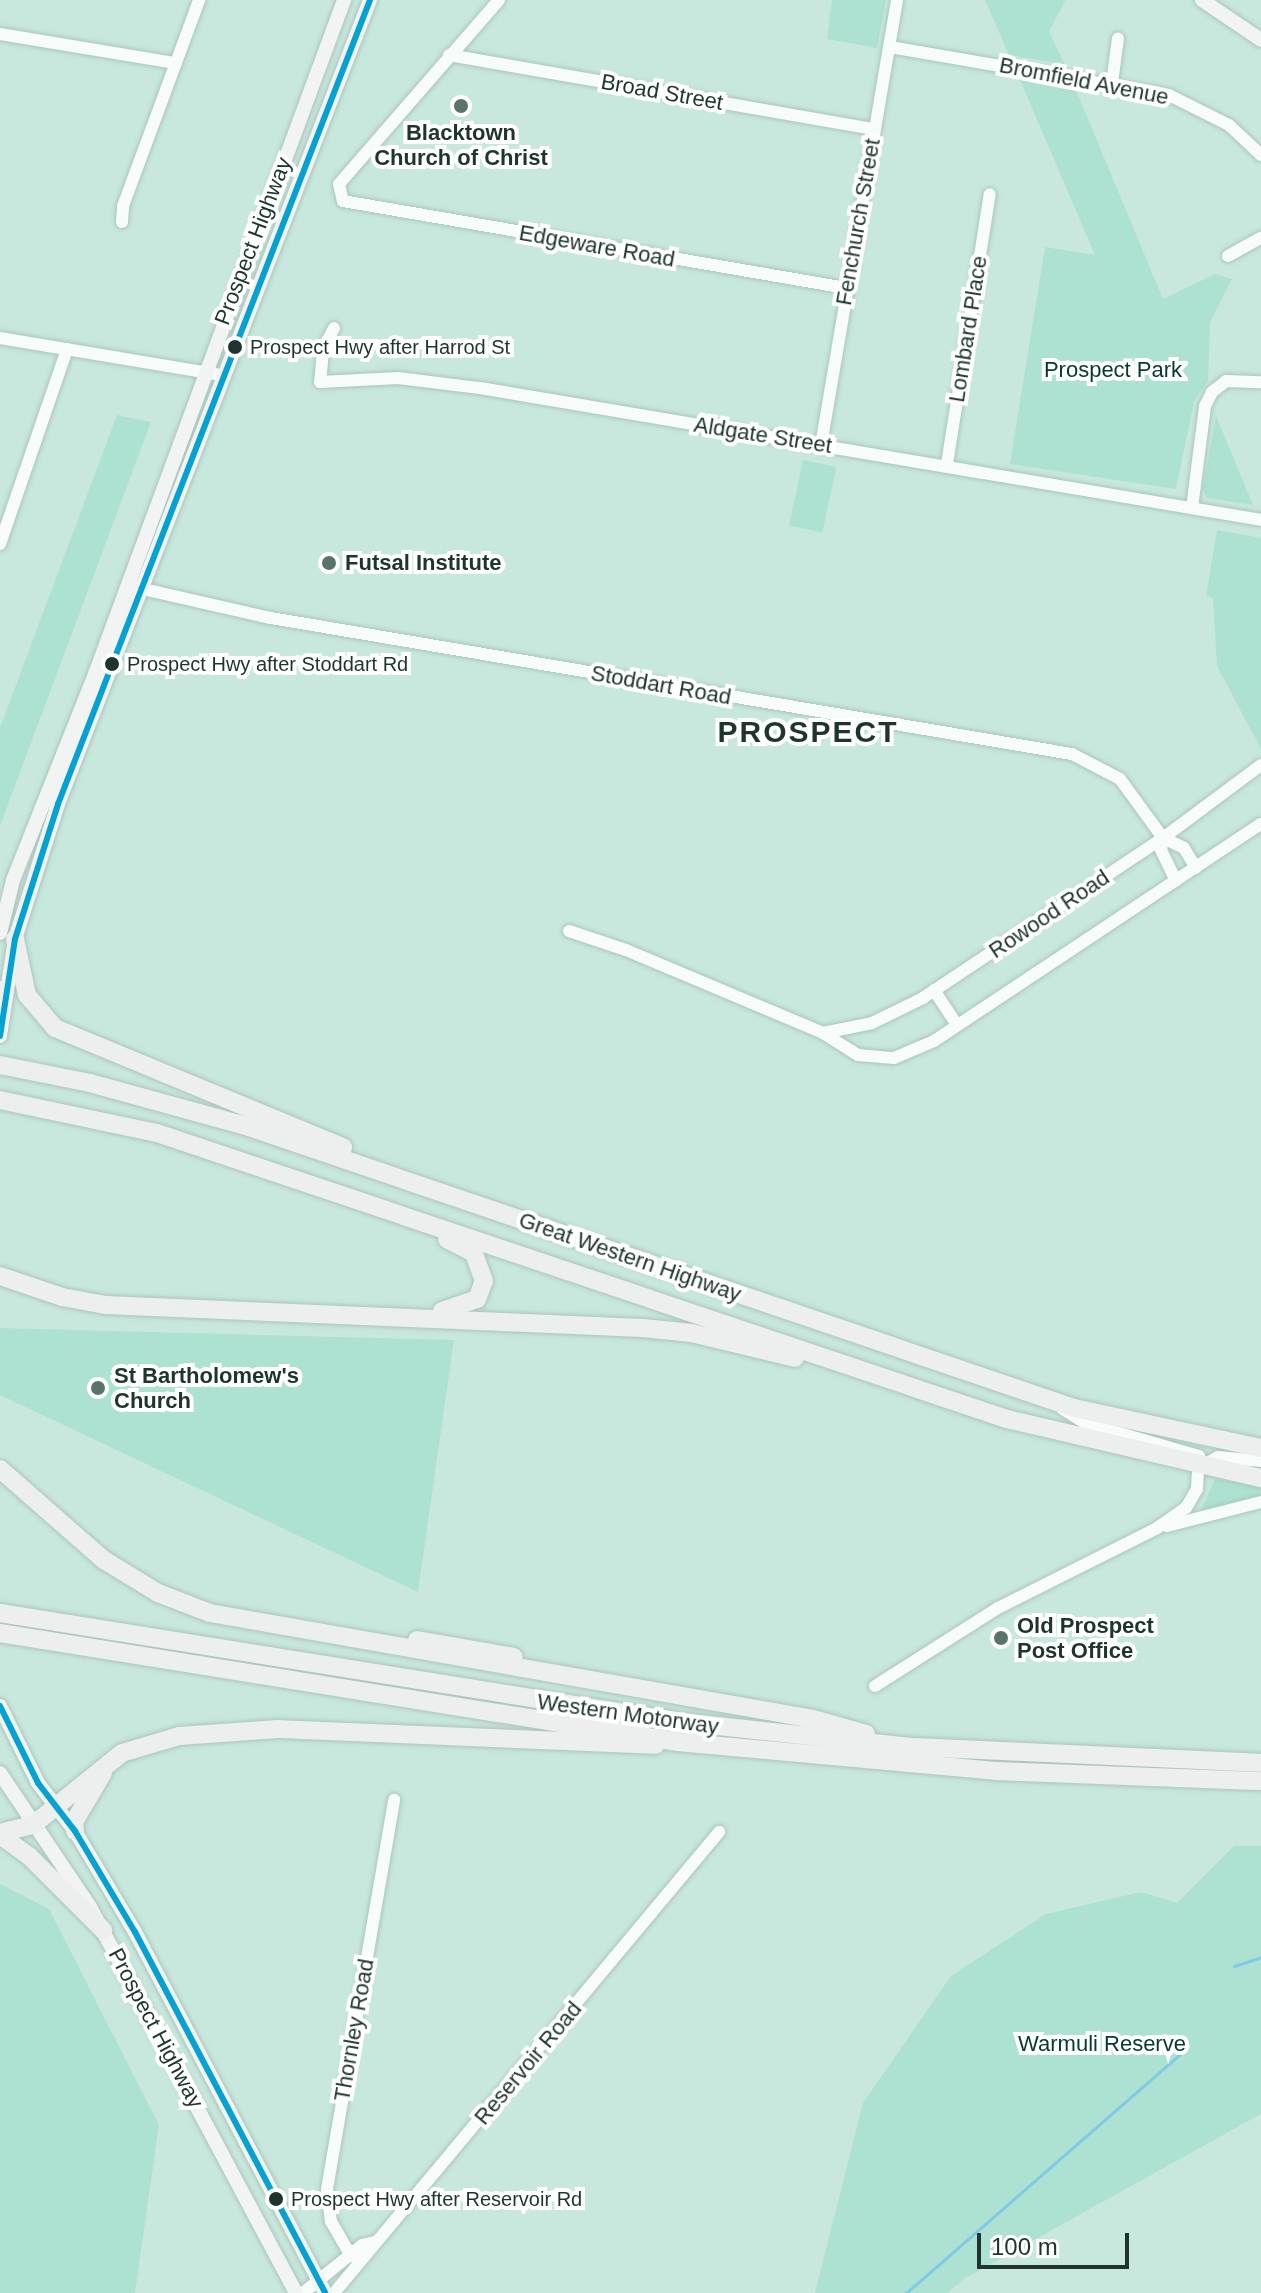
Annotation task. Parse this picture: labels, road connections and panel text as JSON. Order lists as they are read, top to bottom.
{
  "streets": {
    "highway": ["Great Western Highway", "Western Motorway"],
    "main road": ["Prospect Highway"],
    "street": [
      "Bromfield Avenue",
      "Broad Street",
      "Fenchurch Street",
      "Edgeware Road",
      "Lombard Place",
      "Aldgate Street",
      "Stoddart Road",
      "Rowood Road",
      "Thornley Road",
      "Reservoir Road"
    ]
  },
  "crossings": [
    ["Bromfield Avenue", "Fenchurch Street"],
    ["Broad Street", "Fenchurch Street"],
    ["Broad Street", "Edgeware Road"],
    ["Fenchurch Street", "Edgeware Road"],
    ["Fenchurch Street", "Aldgate Street"],
    ["Prospect Highway", "Stoddart Road"],
    ["Prospect Highway", "Reservoir Road"],
    ["Lombard Place", "Aldgate Street"],
    ["Stoddart Road", "Rowood Road"],
    ["Thornley Road", "Reservoir Road"]
  ],
  "districts": ["PROSPECT"],
  "parks": ["Prospect Park", "Warmuli Reserve"],
  "places": [
    "Blacktown Church of Christ",
    "Prospect Hwy after Harrod St",
    "Futsal Institute",
    "Prospect Hwy after Stoddart Rd",
    "St Bartholomew's Church",
    "Old Prospect Post Office",
    "Prospect Hwy after Reservoir Rd"
  ],
  "scale_bar": "100 m"
}
